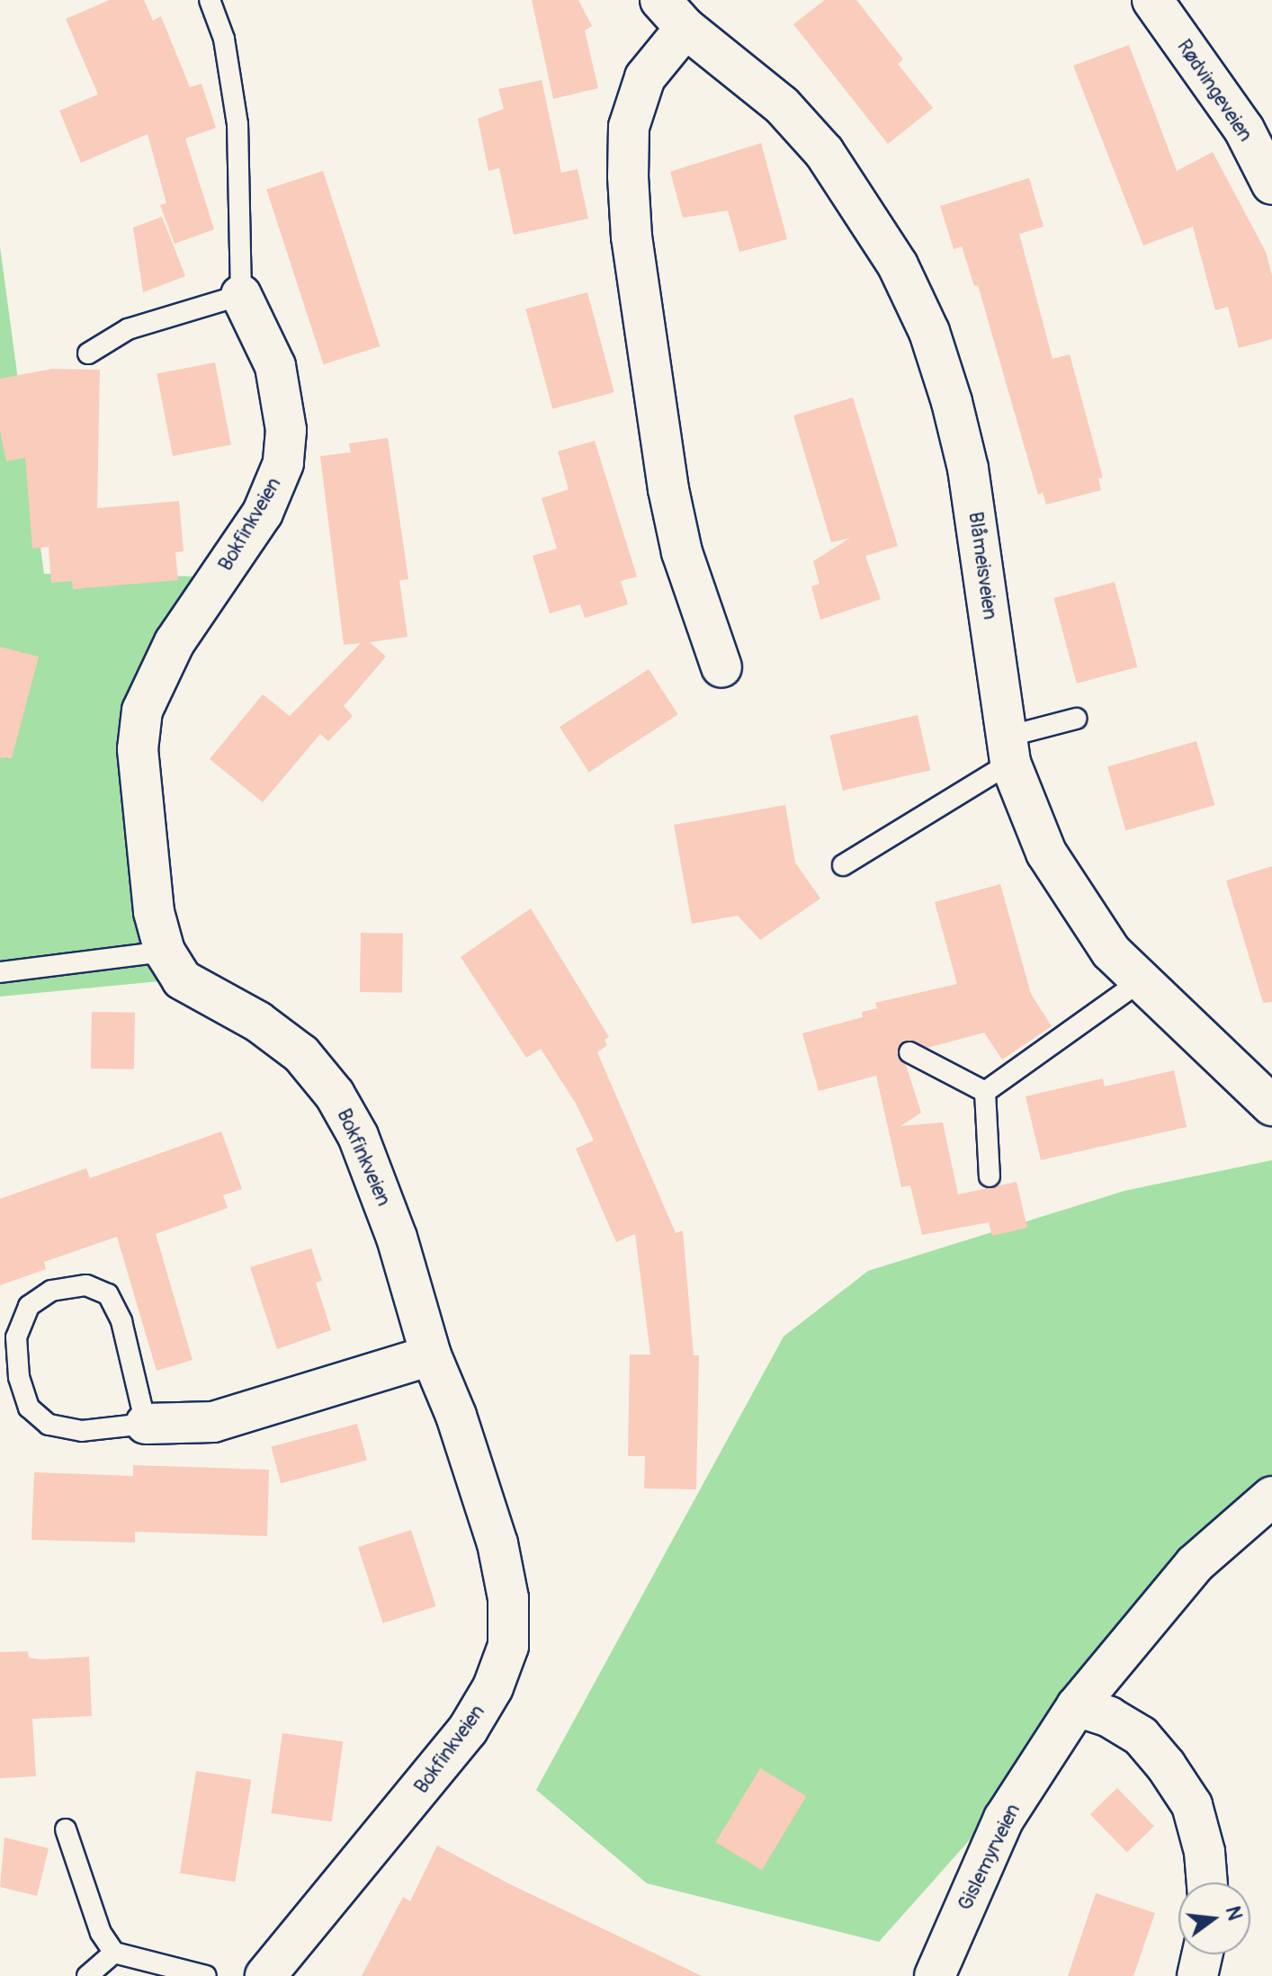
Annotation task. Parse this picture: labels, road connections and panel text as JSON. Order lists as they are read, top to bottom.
{
  "streets": {
    "street": [
      "Rødvingeveien",
      "Bokfinkveien",
      "Blåmeisveien",
      "Gislemyrveien"
    ]
  },
  "north": "right"
}
